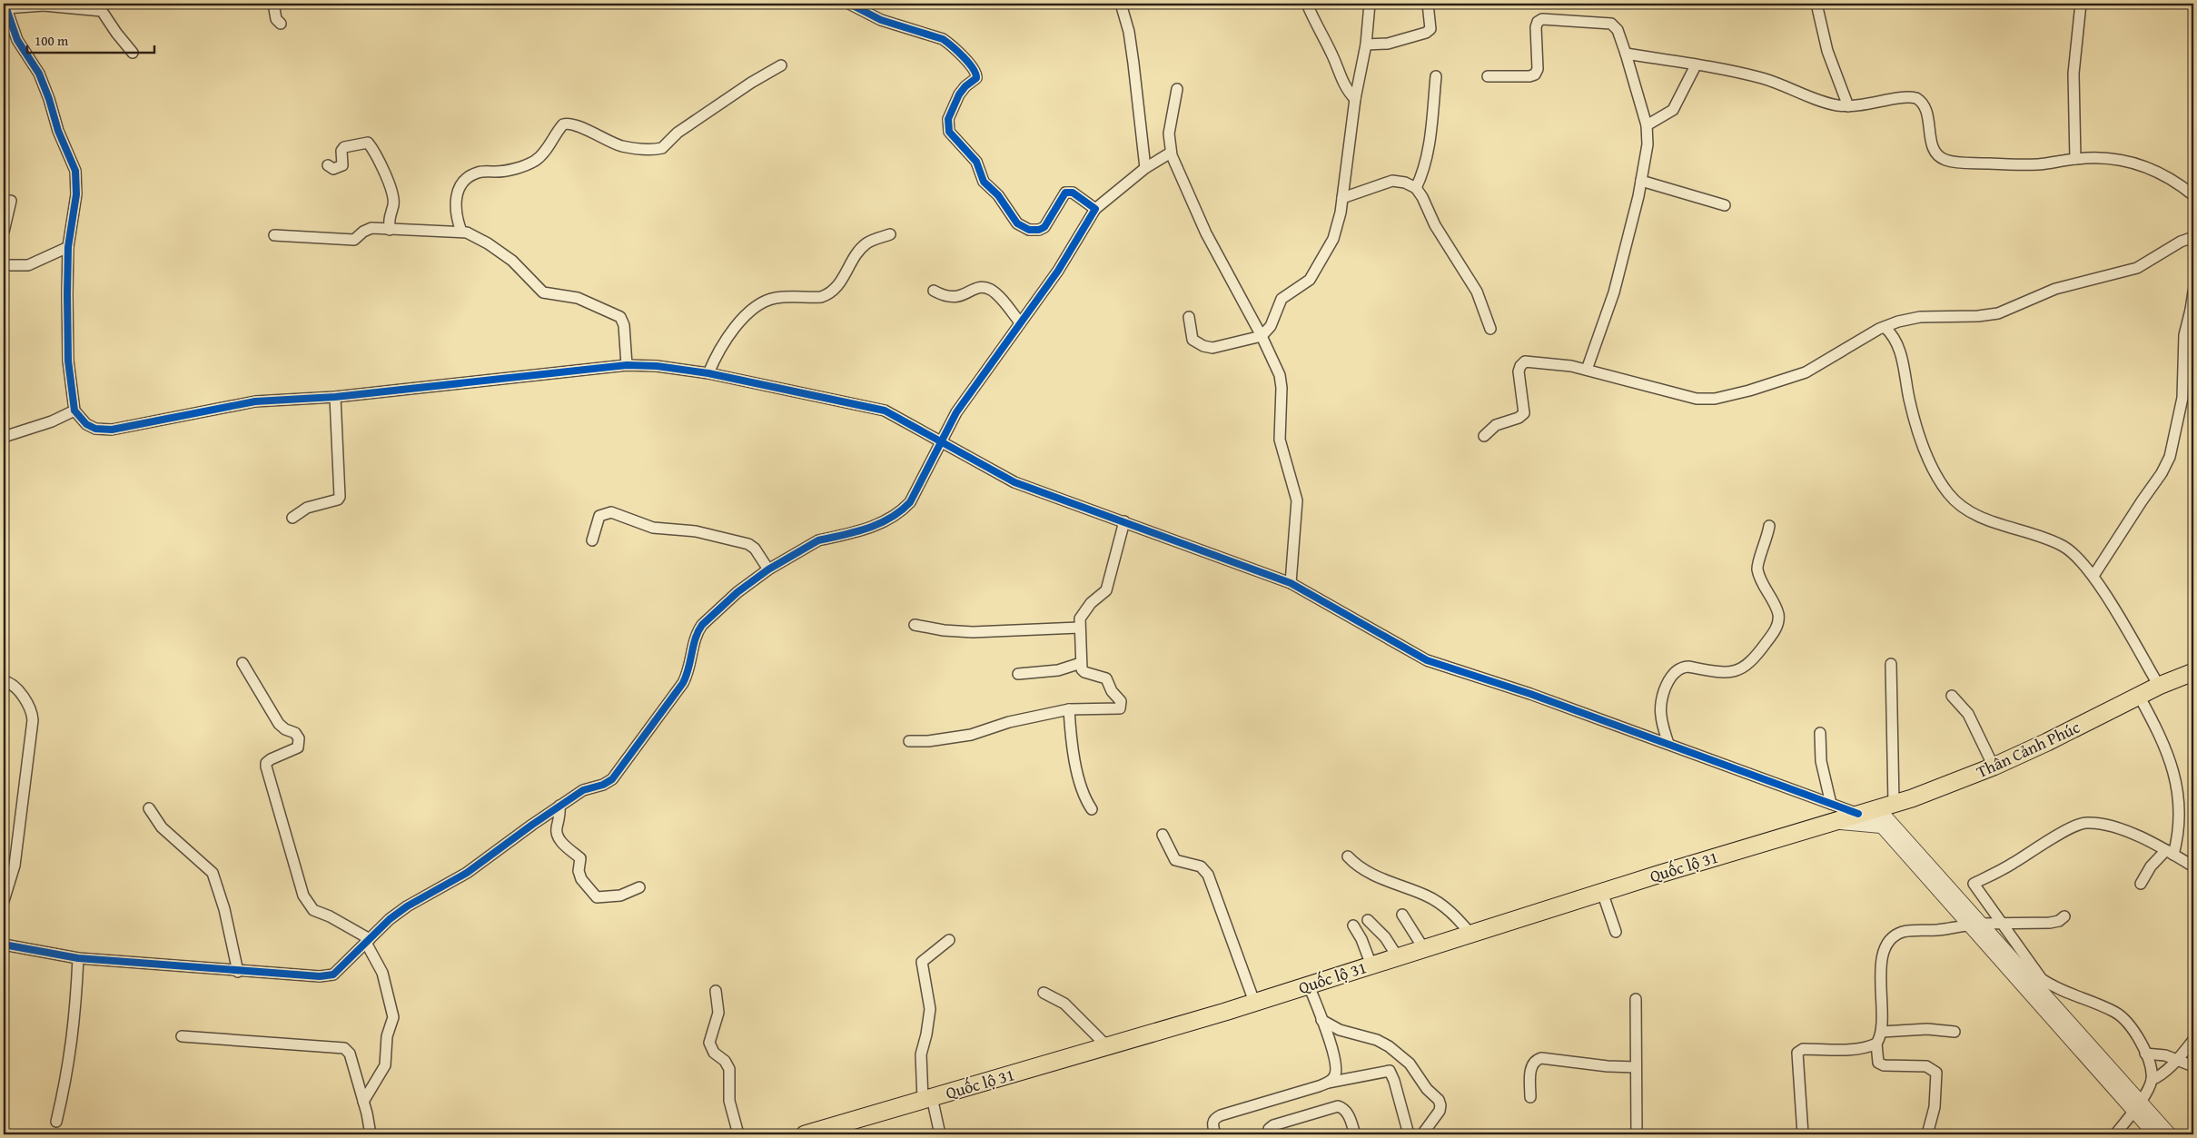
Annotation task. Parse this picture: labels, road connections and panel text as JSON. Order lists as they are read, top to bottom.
{
  "streets": {
    "highway": ["Thân Cảnh Phúc", "Quốc lộ 31"]
  },
  "crossings": [
    ["Thân Cảnh Phúc", "Quốc lộ 31"]
  ],
  "scale_bar": "100 m"
}
